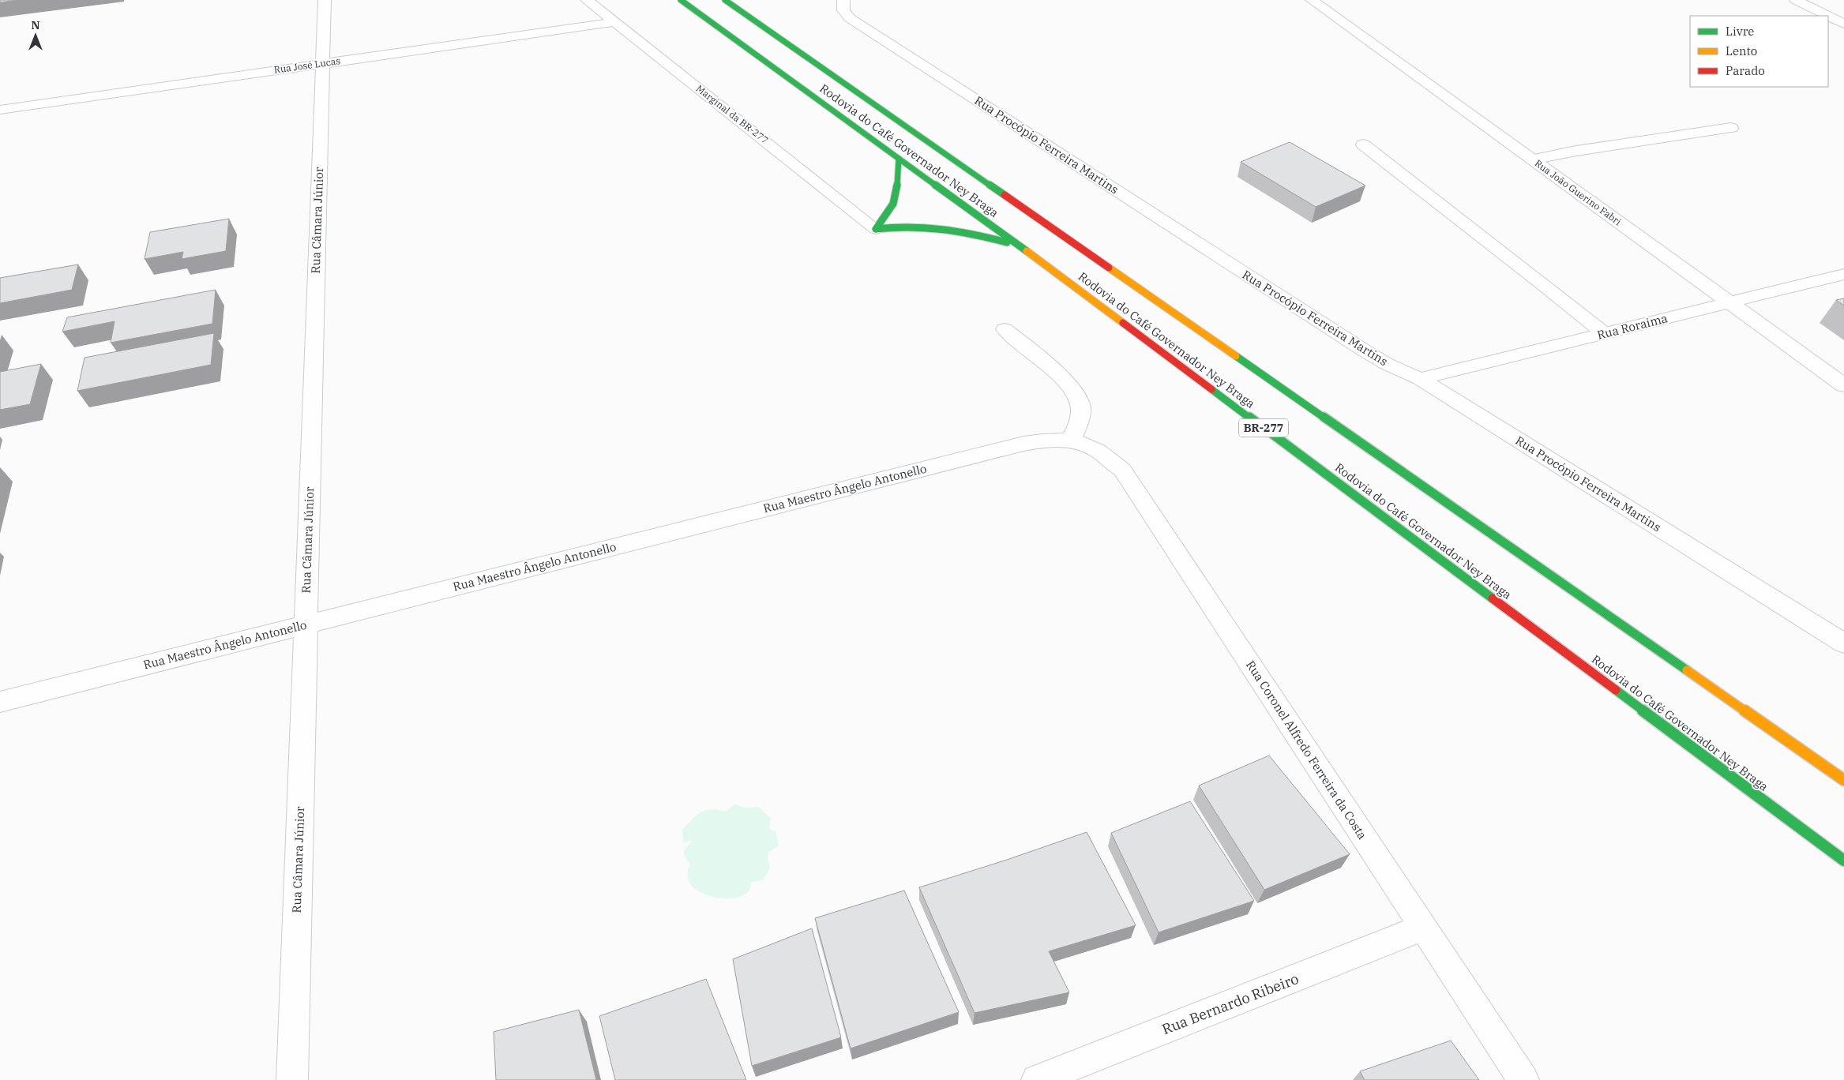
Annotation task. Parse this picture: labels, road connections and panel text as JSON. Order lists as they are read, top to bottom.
{
  "streets": {
    "highway": ["Rodovia do Café Governador Ney Braga", "BR-277"],
    "street": [
      "Rua José Lucas",
      "Marginal da BR-277",
      "Rua Procópio Ferreira Martins",
      "Rua João Guerino Fabri",
      "Rua Câmara Júnior",
      "Rua Roraima",
      "Rua Maestro Ângelo Antonello",
      "Rua Coronel Alfredo Ferreira da Costa",
      "Rua Bernardo Ribeiro"
    ]
  },
  "crossings": [
    ["Rua José Lucas", "Marginal da BR-277"],
    ["Rua José Lucas", "Rua Câmara Júnior"],
    ["Rua Procópio Ferreira Martins", "Rua Roraima"],
    ["Rua João Guerino Fabri", "Rua Roraima"],
    ["Rua Câmara Júnior", "Rua Maestro Ângelo Antonello"],
    ["Rua Maestro Ângelo Antonello", "Rua Coronel Alfredo Ferreira da Costa"],
    ["Rua Coronel Alfredo Ferreira da Costa", "Rua Bernardo Ribeiro"]
  ],
  "legend": ["Livre", "Lento", "Parado"],
  "north": "top"
}
